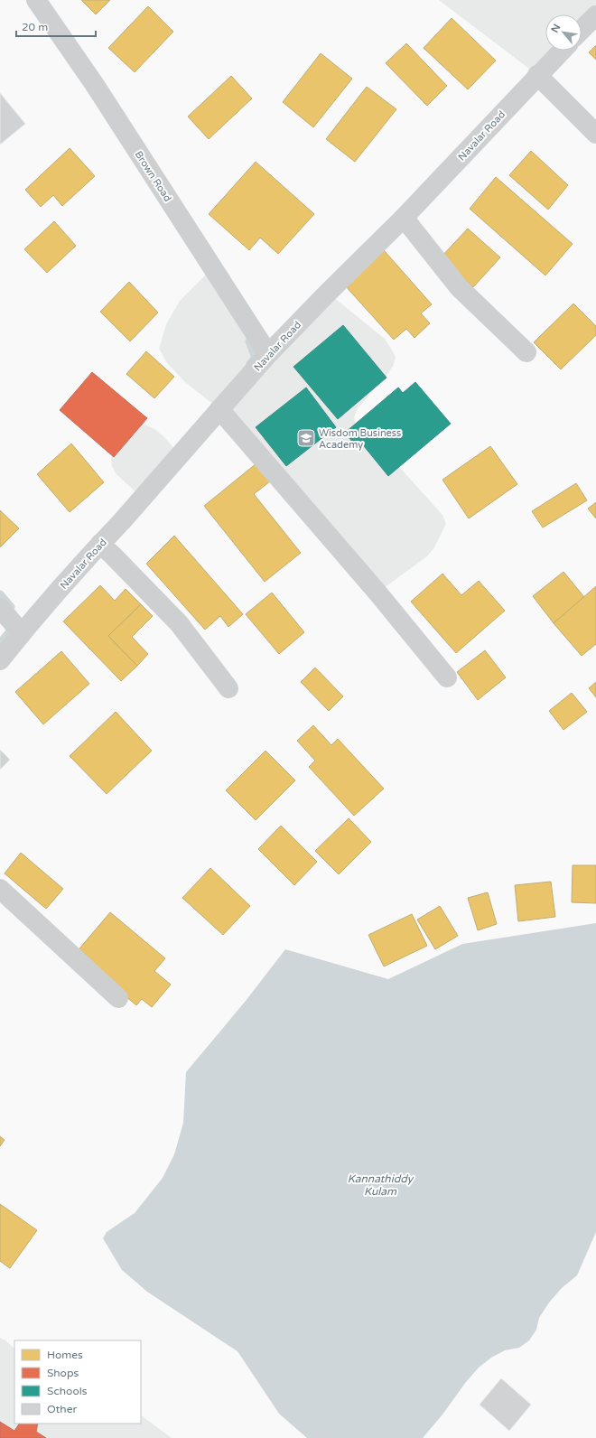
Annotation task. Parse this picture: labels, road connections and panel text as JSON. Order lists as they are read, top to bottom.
{
  "streets": {
    "street": ["Navalar Road", "Brown Road"]
  },
  "crossings": [
    ["Navalar Road", "Brown Road"]
  ],
  "water": ["Kannathiddy Kulam"],
  "places": {
    "school or university": ["Wisdom Business Academy"]
  },
  "legend": [
    "Homes",
    "Shops",
    "Schools",
    "Other"
  ],
  "scale_bar": "20 m",
  "north": "top left"
}
